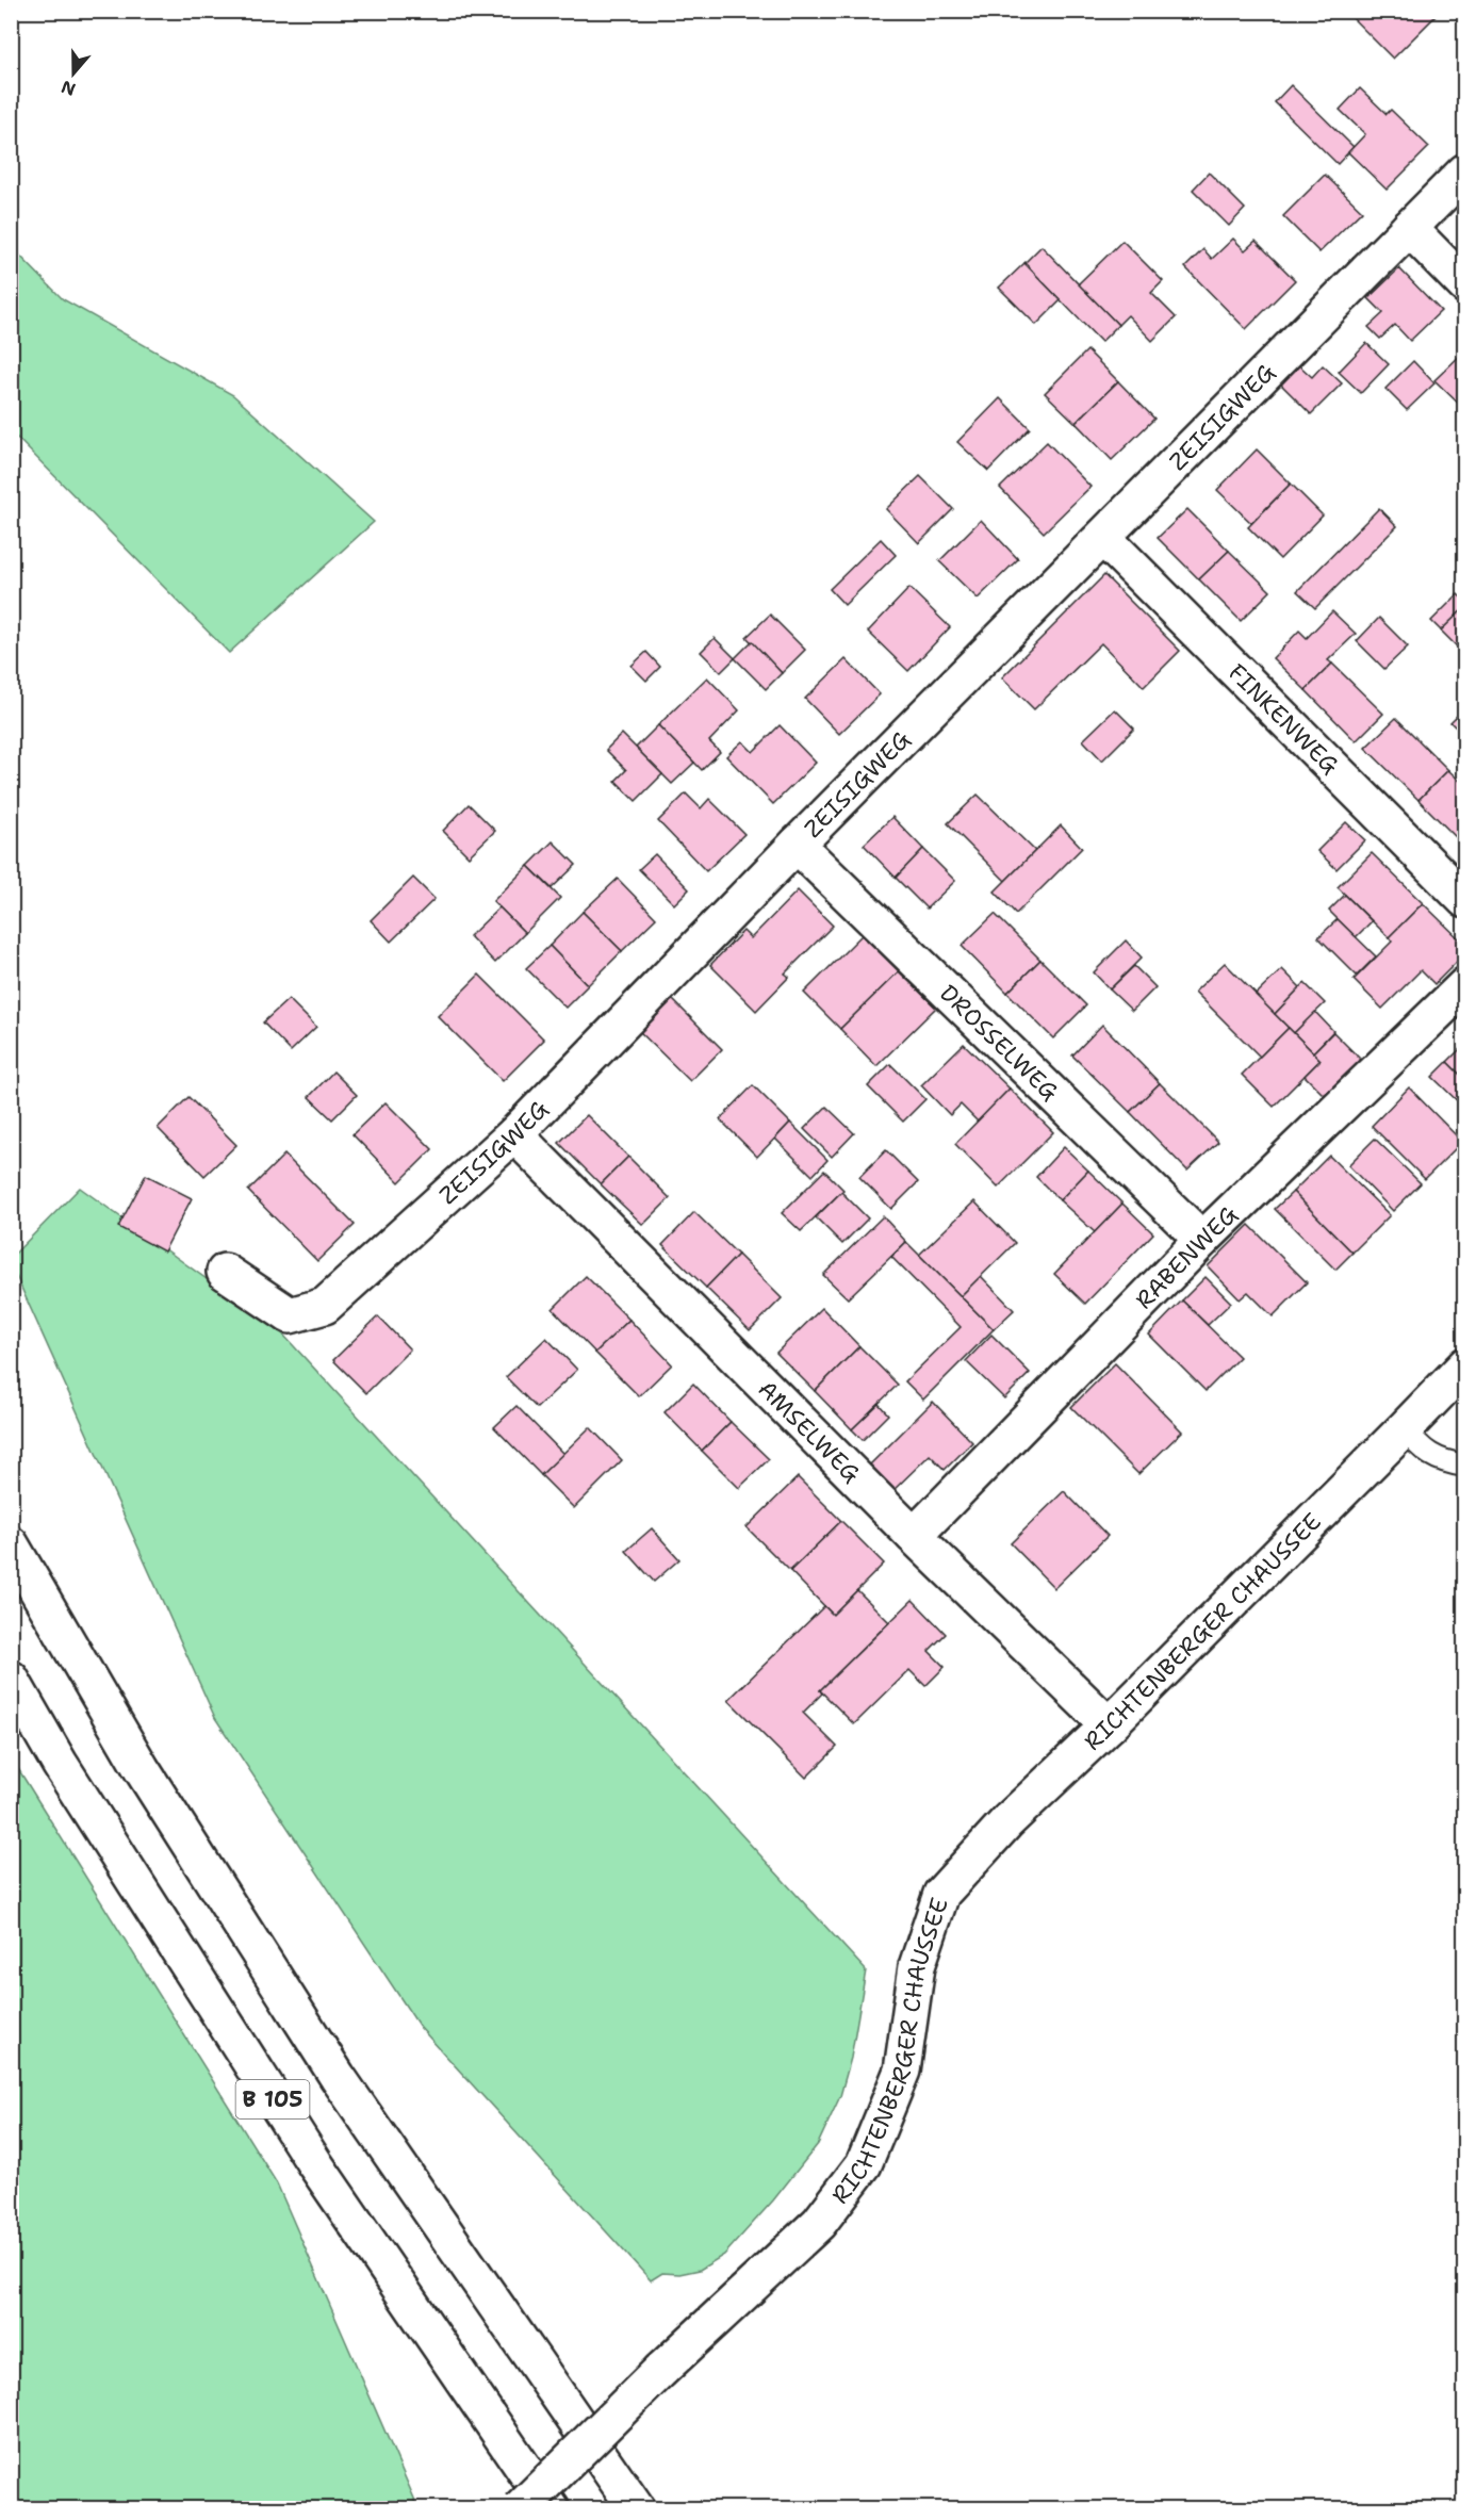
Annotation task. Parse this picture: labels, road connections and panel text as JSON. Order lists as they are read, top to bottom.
{
  "streets": {
    "main road": [
      "ZEISIGWEG",
      "FINKENWEG",
      "DROSSELWEG",
      "RABENWEG",
      "AMSELWEG",
      "RICHTENBERGER CHAUSSEE",
      "B 105"
    ]
  },
  "crossings": [
    ["ZEISIGWEG", "FINKENWEG"],
    ["ZEISIGWEG", "DROSSELWEG"],
    ["ZEISIGWEG", "AMSELWEG"],
    ["DROSSELWEG", "RABENWEG"],
    ["RABENWEG", "AMSELWEG"],
    ["AMSELWEG", "RICHTENBERGER CHAUSSEE"]
  ],
  "north": "bottom"
}
